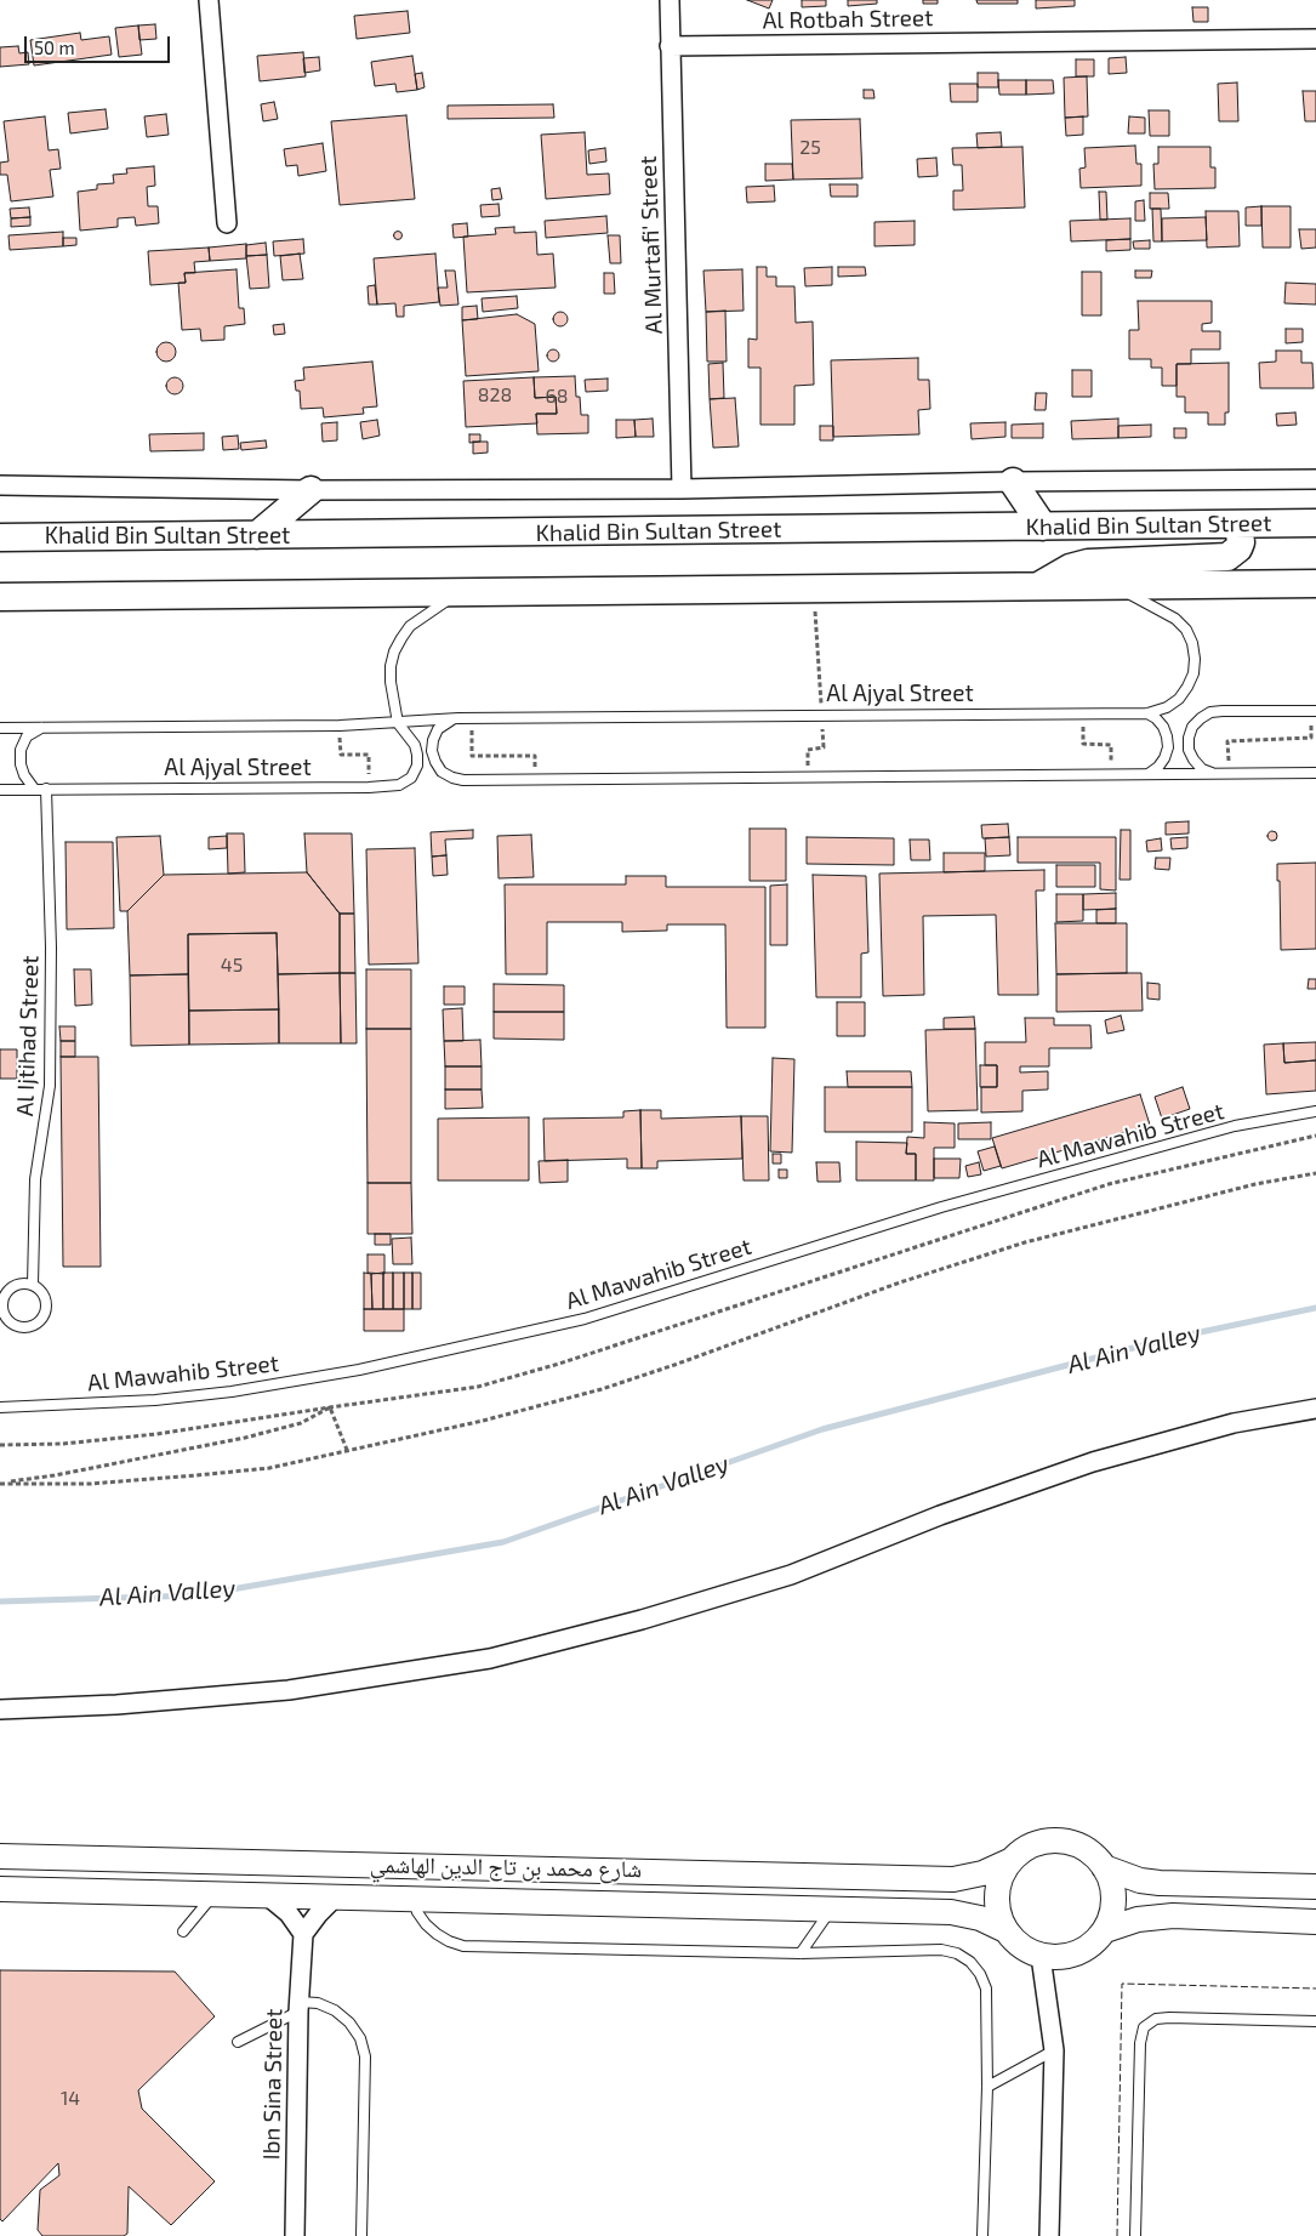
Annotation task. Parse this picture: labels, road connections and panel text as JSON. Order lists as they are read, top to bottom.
{
  "streets": {
    "main road": ["Khalid Bin Sultan Street"],
    "street": [
      "Al Rotbah Street",
      "Al Murtafi' Street",
      "شارع محمد بن تاج الدين الهاشمي",
      "Ibn Sina Street"
    ],
    "lane": ["Al Ajyal Street", "Al Ijtihad Street", "Al Mawahib Street"]
  },
  "crossings": [
    ["Al Rotbah Street", "Al Murtafi' Street"],
    ["Al Ajyal Street", "Al Ijtihad Street"]
  ],
  "water": ["Al Ain Valley"],
  "house_numbers": [
    "25",
    "828",
    "68",
    "45",
    "14"
  ],
  "scale_bar": "50 m"
}
